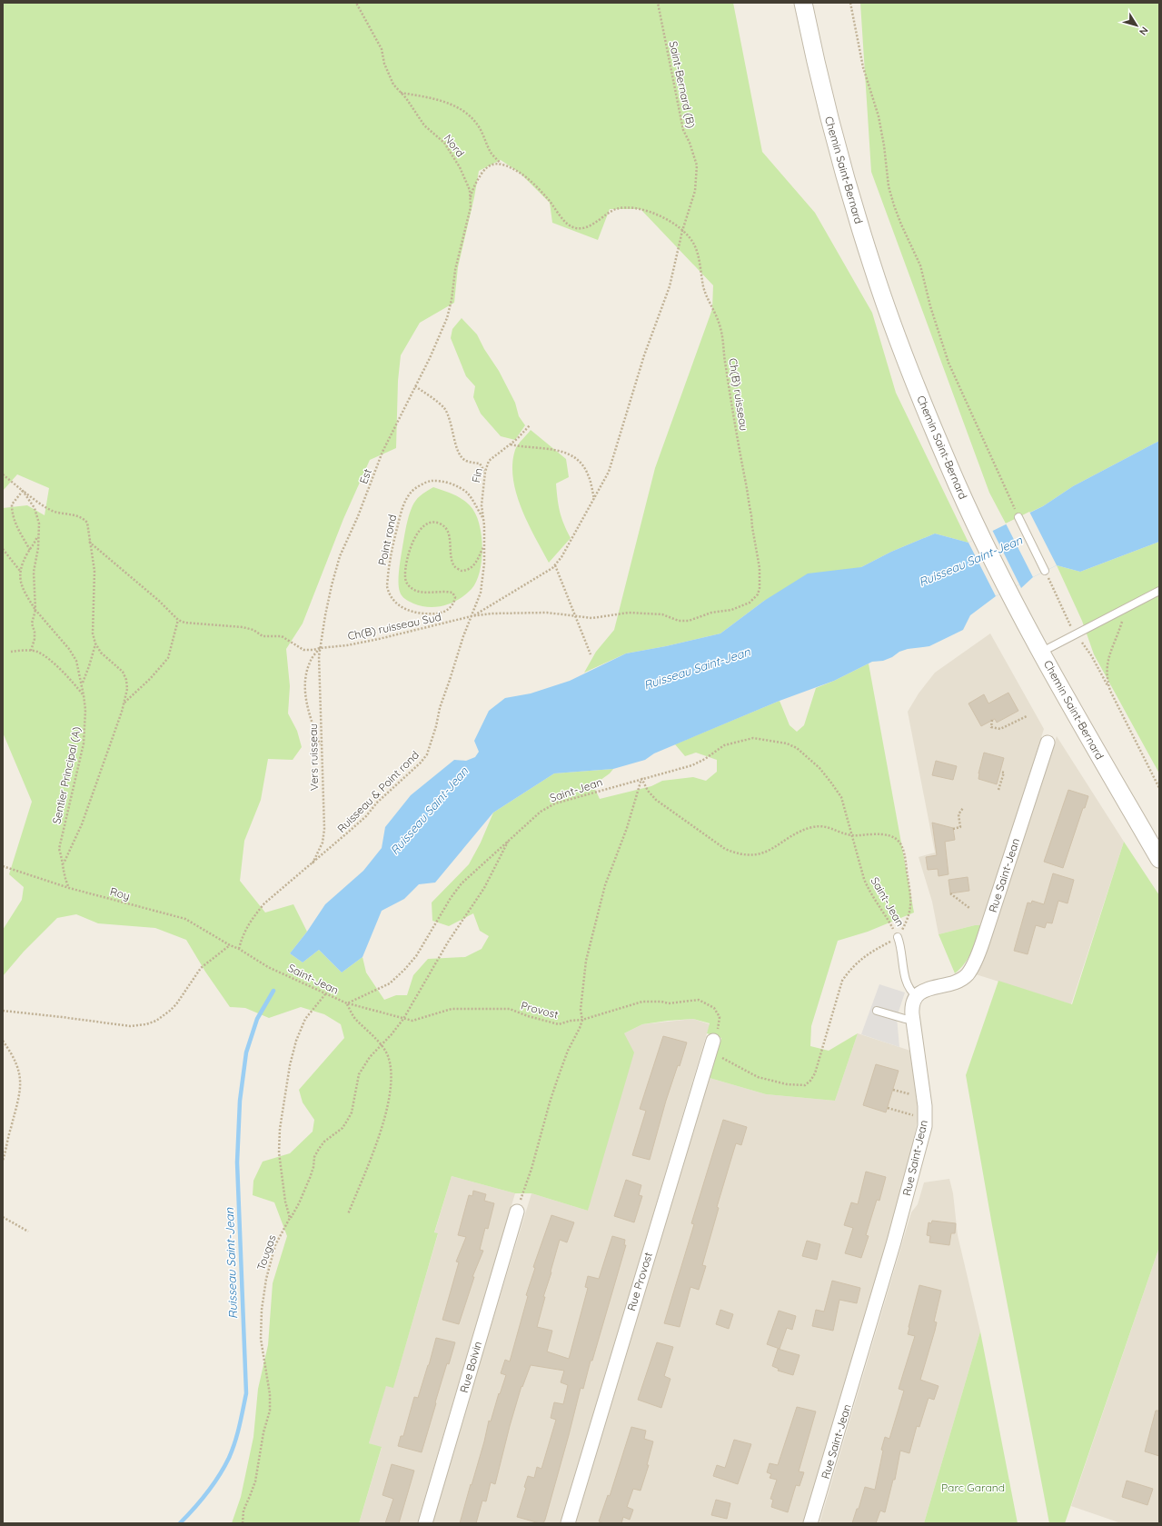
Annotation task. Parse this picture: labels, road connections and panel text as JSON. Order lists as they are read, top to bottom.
{
  "streets": {
    "street": [
      "Chemin Saint-Bernard",
      "Rue Saint-Jean",
      "Rue Provost",
      "Rue Boivin"
    ],
    "path": [
      "Saint-Bernard (B)",
      "Nord",
      "Ch(B) ruisseau",
      "Fin",
      "Est",
      "Point rond",
      "Ch(B) ruisseau Sud",
      "Vers ruisseau",
      "Sentier Principal (A)",
      "Saint-Jean",
      "Ruisseau & Point rond",
      "Roy",
      "Provost",
      "Tougas"
    ]
  },
  "crossings": [
    ["Saint-Bernard (B)", "Ch(B) ruisseau"],
    ["Nord", "Est"],
    ["Ch(B) ruisseau", "Ch(B) ruisseau Sud"],
    ["Ch(B) ruisseau", "Ruisseau & Point rond"],
    ["Fin", "Point rond"],
    ["Fin", "Ruisseau & Point rond"],
    ["Est", "Ch(B) ruisseau Sud"],
    ["Est", "Vers ruisseau"],
    ["Point rond", "Ruisseau & Point rond"],
    ["Ch(B) ruisseau Sud", "Vers ruisseau"],
    ["Ch(B) ruisseau Sud", "Ruisseau & Point rond"],
    ["Vers ruisseau", "Ruisseau & Point rond"],
    ["Sentier Principal (A)", "Roy"],
    ["Saint-Jean", "Ruisseau & Point rond"],
    ["Saint-Jean", "Roy"],
    ["Saint-Jean", "Provost"],
    ["Saint-Jean", "Tougas"],
    ["Provost", "Tougas"],
    ["Provost", "Rue Provost"]
  ],
  "water": ["Ruisseau Saint-Jean"],
  "parks": ["Parc Garand"],
  "north": "bottom right"
}
